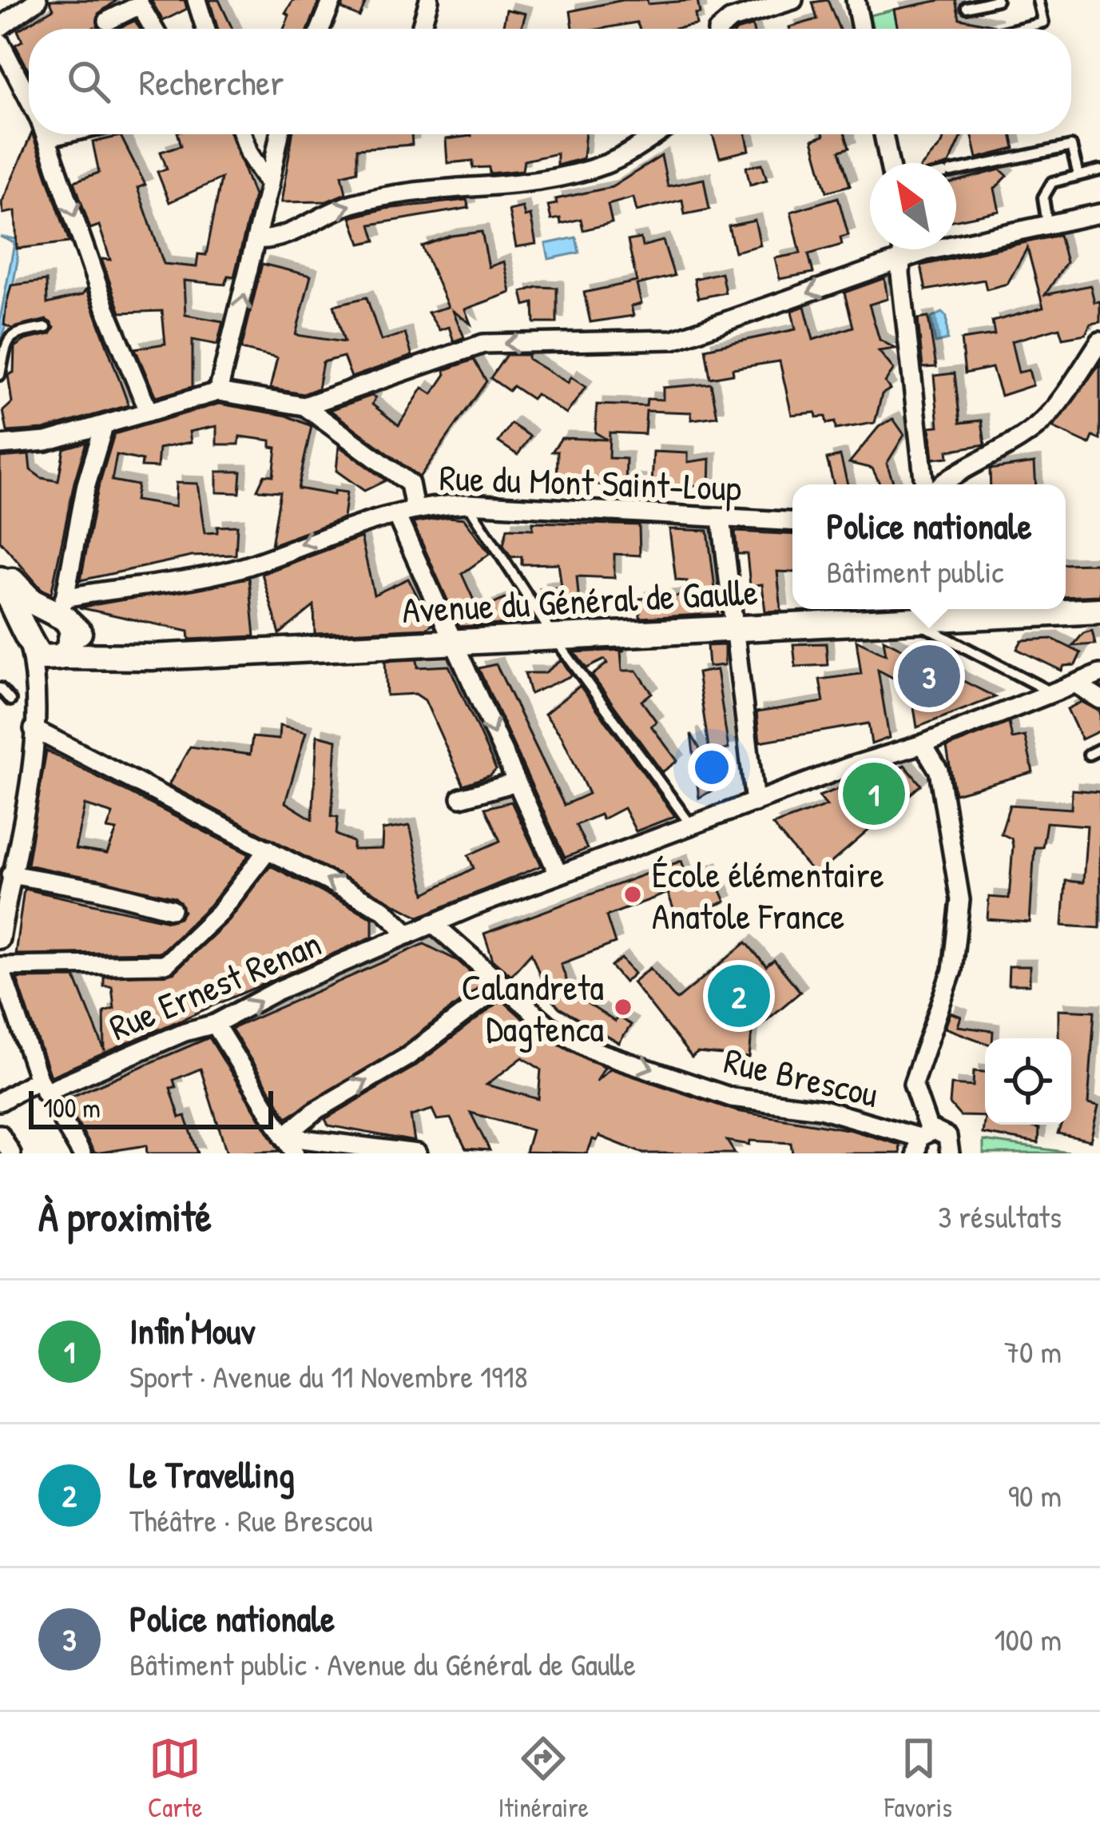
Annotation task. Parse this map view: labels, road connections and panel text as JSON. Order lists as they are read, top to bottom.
{
  "streets": {
    "main road": ["Avenue du Général de Gaulle"],
    "street": ["Rue du Mont Saint-Loup", "Rue Ernest Renan", "Rue Brescou"]
  },
  "crossings": [
    ["Rue du Mont Saint-Loup", "Avenue du Général de Gaulle"],
    ["Rue Ernest Renan", "Rue Brescou"]
  ],
  "one_way": ["Rue Brescou"],
  "places": ["École élémentaire Anatole France", "Calandreta Dagtenca"],
  "scale_bar": "100 m",
  "north": "top left",
  "page": {
    "search": "Rechercher",
    "popup": ["Police nationale", "Bâtiment public"],
    "pins": ["3", "1", "2"],
    "scale": "100 m",
    "heading": ["À proximité", "3 résultats"],
    "list": [
      {
        "mark": "1",
        "name": "Infin'Mouv",
        "note": "Sport · Avenue du 11 Novembre 1918",
        "value": "70 m"
      },
      {
        "mark": "2",
        "name": "Le Travelling",
        "note": "Théâtre · Rue Brescou",
        "value": "90 m"
      },
      {
        "mark": "3",
        "name": "Police nationale",
        "note": "Bâtiment public · Avenue du Général de Gaulle",
        "value": "100 m"
      }
    ],
    "nav": ["Carte", "Itinéraire", "Favoris"]
  }
}
